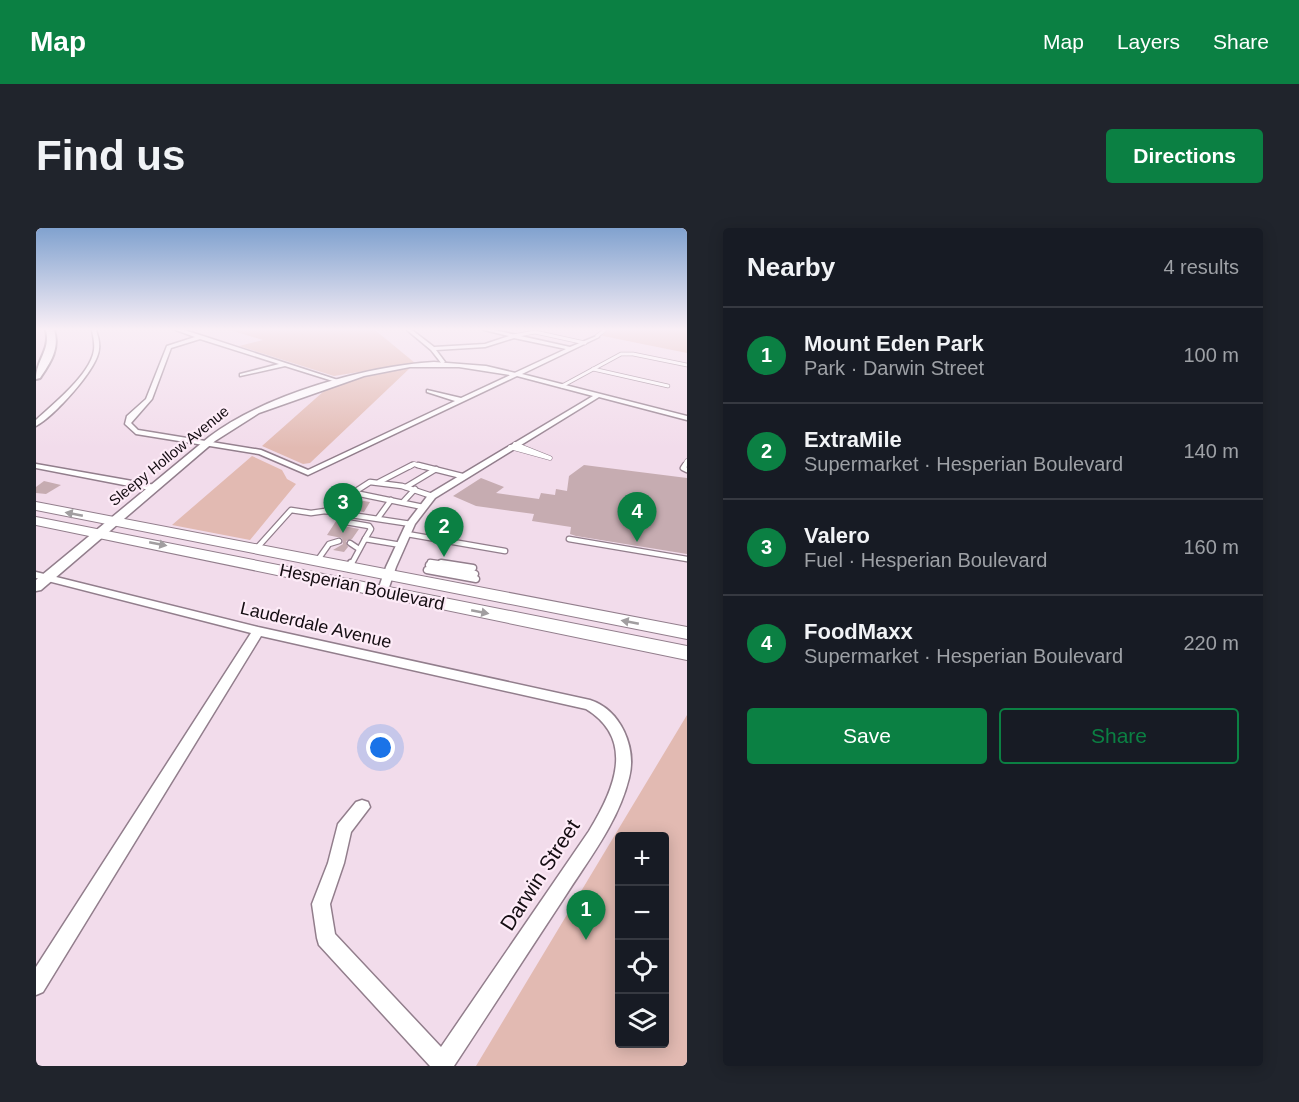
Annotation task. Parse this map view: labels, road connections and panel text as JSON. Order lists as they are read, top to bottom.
{
  "streets": {
    "main road": ["Hesperian Boulevard"],
    "street": ["Sleepy Hollow Avenue", "Lauderdale Avenue", "Darwin Street"]
  },
  "crossings": [
    ["Sleepy Hollow Avenue", "Hesperian Boulevard"],
    ["Sleepy Hollow Avenue", "Lauderdale Avenue"],
    ["Lauderdale Avenue", "Darwin Street"]
  ],
  "page": {
    "header": "Map",
    "nav": ["Map", "Layers", "Share"],
    "buttons": [
      "Directions",
      ["Save", "Share"]
    ],
    "title": "Find us",
    "heading": ["Nearby", "4 results"],
    "list": [
      {
        "mark": "1",
        "name": "Mount Eden Park",
        "note": "Park · Darwin Street",
        "value": "100 m"
      },
      {
        "mark": "2",
        "name": "ExtraMile",
        "note": "Supermarket · Hesperian Boulevard",
        "value": "140 m"
      },
      {
        "mark": "3",
        "name": "Valero",
        "note": "Fuel · Hesperian Boulevard",
        "value": "160 m"
      },
      {
        "mark": "4",
        "name": "FoodMaxx",
        "note": "Supermarket · Hesperian Boulevard",
        "value": "220 m"
      }
    ],
    "pins": [
      "3",
      "4",
      "2",
      "1"
    ],
    "map_buttons": ["+", "−"]
  }
}
